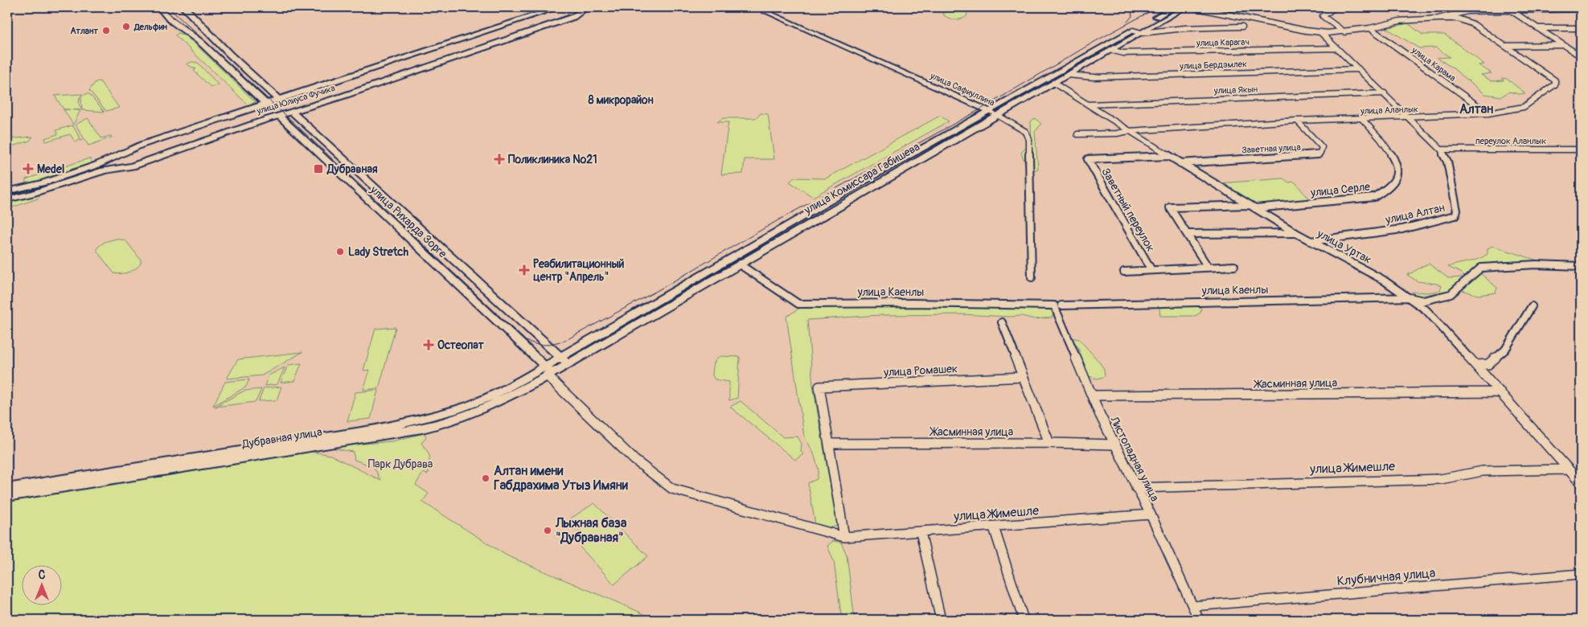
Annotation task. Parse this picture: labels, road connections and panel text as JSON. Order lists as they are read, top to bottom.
{
  "streets": {
    "main road": ["улица Юлиуса Фучика", "улица Рихарда Зорге"],
    "street": [
      "улица Карагач",
      "улица Карама",
      "улица Бердэмлек",
      "улица Сафиуллина",
      "улица Якын",
      "улица Аланлык",
      "переулок Аланлык",
      "Заветная улица",
      "улица Комиссара Габишева",
      "улица Серле",
      "Заветный переулок",
      "улица Алтан",
      "улица Уртак",
      "улица Каенлы",
      "улица Ромашек",
      "Жасминная улица",
      "Дубравная улица",
      "Листопадная улица",
      "улица Жимешле",
      "Клубничная улица"
    ]
  },
  "crossings": [
    ["улица Карагач", "улица Комиссара Габишева"],
    ["улица Карагач", "улица Алтан"],
    ["улица Карама", "улица Аланлык"],
    ["улица Бердэмлек", "улица Комиссара Габишева"],
    ["улица Бердэмлек", "улица Алтан"],
    ["улица Сафиуллина", "улица Комиссара Габишева"],
    ["улица Якын", "улица Алтан"],
    ["улица Якын", "улица Уртак"],
    ["улица Юлиуса Фучика", "улица Рихарда Зорге"],
    ["улица Аланлык", "Заветная улица"],
    ["улица Аланлык", "улица Серле"],
    ["улица Аланлык", "улица Алтан"],
    ["улица Аланлык", "улица Уртак"],
    ["переулок Аланлык", "улица Алтан"],
    ["Заветная улица", "улица Уртак"],
    ["улица Комиссара Габишева", "улица Рихарда Зорге"],
    ["улица Комиссара Габишева", "улица Уртак"],
    ["улица Комиссара Габишева", "улица Каенлы"],
    ["улица Комиссара Габишева", "Дубравная улица"],
    ["улица Комиссара Габишева", "улица Жимешле"],
    ["улица Серле", "улица Уртак"],
    ["Заветный переулок", "улица Уртак"],
    ["улица Алтан", "улица Уртак"],
    ["улица Рихарда Зорге", "Дубравная улица"],
    ["улица Рихарда Зорге", "улица Жимешле"],
    ["улица Уртак", "улица Каенлы"],
    ["улица Уртак", "Жасминная улица"],
    ["улица Уртак", "улица Жимешле"],
    ["улица Каенлы", "Листопадная улица"],
    ["улица Ромашек", "Жасминная улица"],
    ["Жасминная улица", "Листопадная улица"],
    ["Дубравная улица", "улица Жимешле"],
    ["Листопадная улица", "улица Жимешле"],
    ["Листопадная улица", "Клубничная улица"]
  ],
  "districts": ["8 микрорайон", "Алтан"],
  "parks": ["Парк Дубрава"],
  "places": {
    "other": [
      "Дельфин",
      "Атлант",
      "Lady Stretch",
      "Алтан имени Габдрахима Утыз Имяни",
      "Лыжная база \"Дубравная\""
    ],
    "health": [
      "Поликлиника №21",
      "Medel",
      "Реабилитационный центр \"Апрель\"",
      "Остеопат"
    ],
    "transit": ["Дубравная"]
  },
  "north": "top"
}
